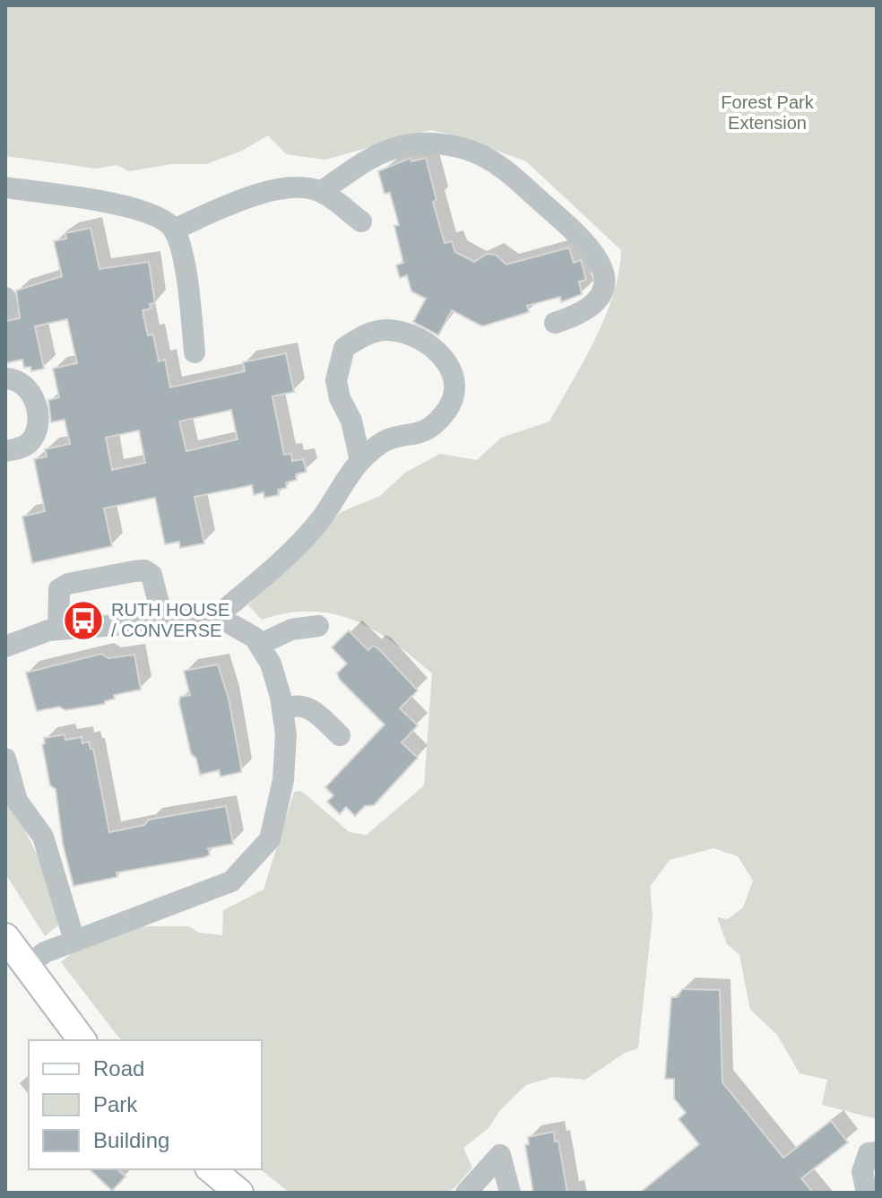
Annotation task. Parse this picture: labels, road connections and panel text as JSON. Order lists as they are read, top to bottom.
{
  "parks": ["Forest Park Extension"],
  "places": {
    "bus stop": ["RUTH HOUSE / CONVERSE"]
  },
  "legend": ["Road", "Park", "Building"]
}
